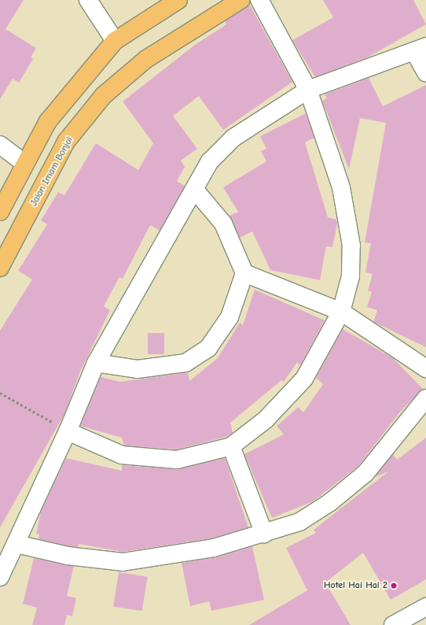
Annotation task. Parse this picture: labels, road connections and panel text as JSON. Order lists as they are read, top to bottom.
{
  "streets": {
    "main road": ["Jalan Imam Bonjol"]
  },
  "places": ["Hotel Hai Hai 2"]
}
